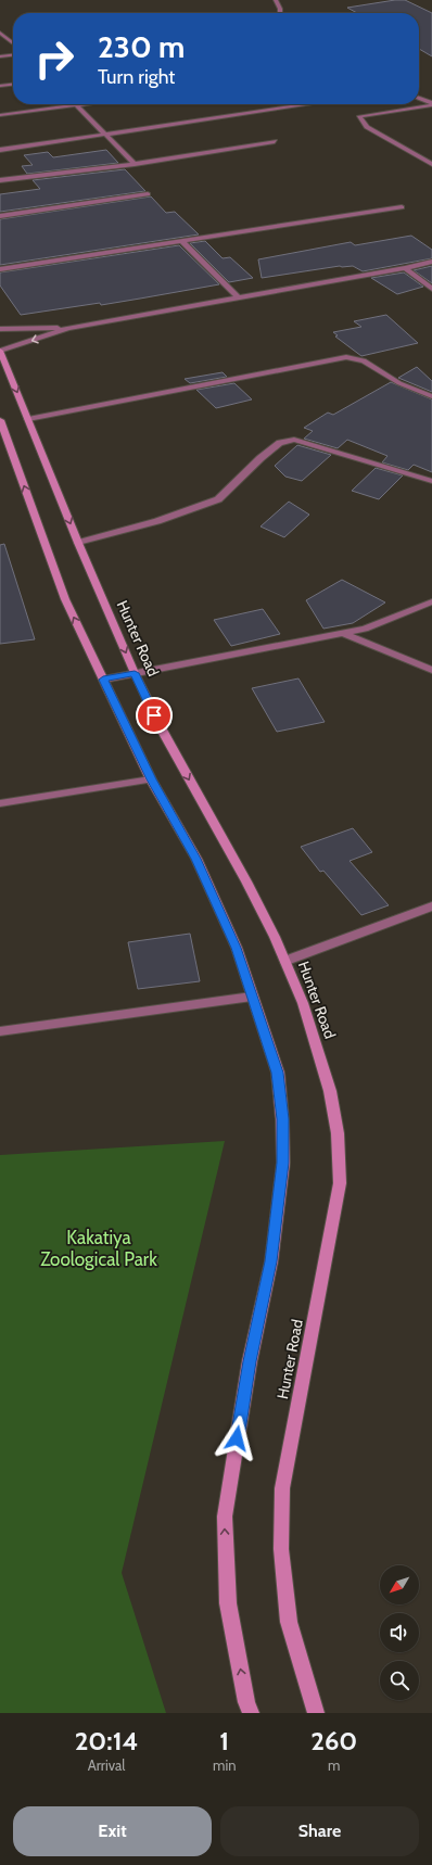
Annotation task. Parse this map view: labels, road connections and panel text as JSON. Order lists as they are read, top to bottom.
{
  "streets": {
    "main road": ["Hunter Road"]
  },
  "parks": ["Kakatiya Zoological Park"],
  "north": "bottom left",
  "page": {
    "turn": ["230 m", "Turn right"],
    "eta": [
      "20:14",
      "Arrival",
      "1",
      "min",
      "260",
      "m"
    ],
    "buttons": ["Exit", "Share"]
  }
}
